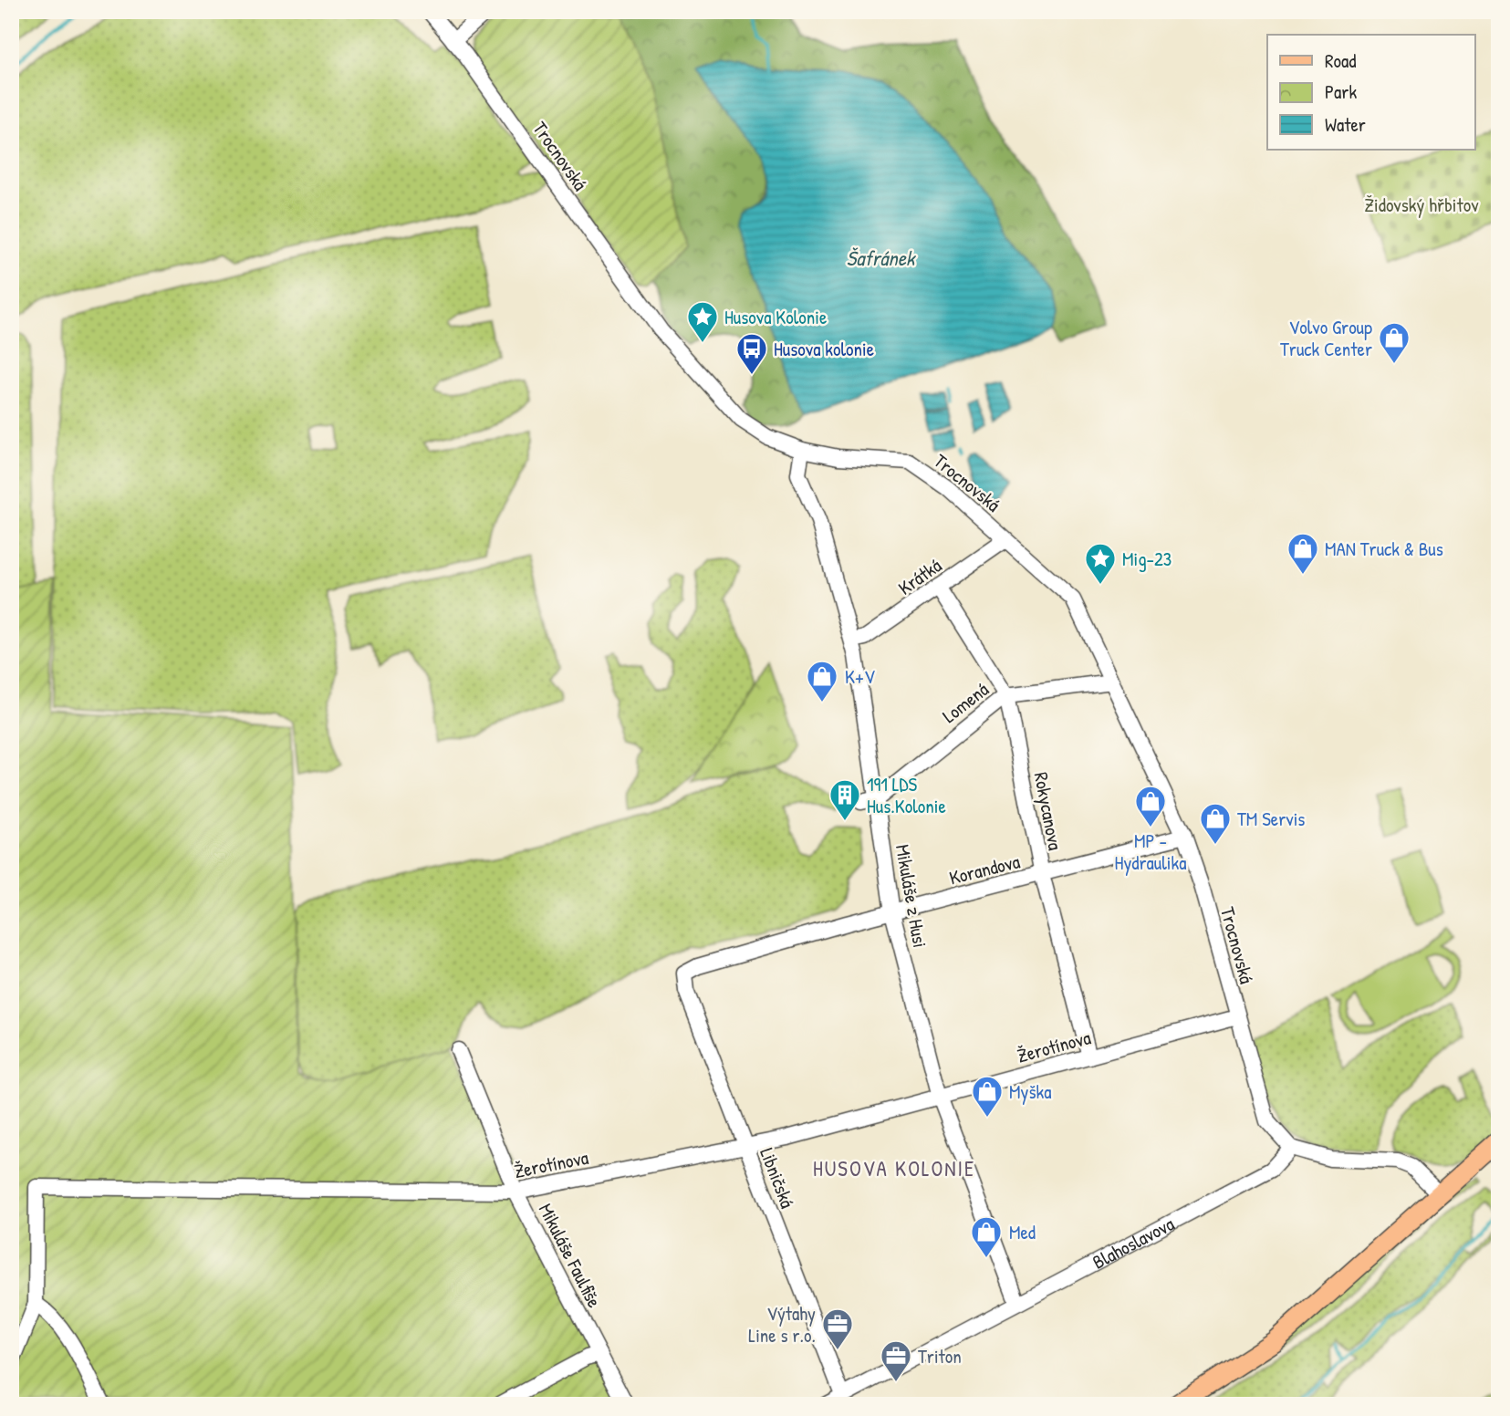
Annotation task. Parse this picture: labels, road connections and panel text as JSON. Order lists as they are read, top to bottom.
{
  "streets": {
    "street": [
      "Trocnovská",
      "Krátká",
      "Lomená",
      "Rokycanova",
      "Korandova",
      "Mikuláše z Husi",
      "Žerotínova",
      "Libničská",
      "Blahoslavova",
      "Mikuláše Faulfiše"
    ]
  },
  "crossings": [
    ["Trocnovská", "Krátká"],
    ["Trocnovská", "Lomená"],
    ["Trocnovská", "Korandova"],
    ["Trocnovská", "Mikuláše z Husi"],
    ["Trocnovská", "Žerotínova"],
    ["Trocnovská", "Blahoslavova"],
    ["Krátká", "Rokycanova"],
    ["Krátká", "Mikuláše z Husi"],
    ["Lomená", "Rokycanova"],
    ["Lomená", "Mikuláše z Husi"],
    ["Rokycanova", "Korandova"],
    ["Rokycanova", "Žerotínova"],
    ["Korandova", "Mikuláše z Husi"],
    ["Korandova", "Libničská"],
    ["Mikuláše z Husi", "Žerotínova"],
    ["Mikuláše z Husi", "Blahoslavova"],
    ["Žerotínova", "Libničská"],
    ["Žerotínova", "Mikuláše Faulfiše"],
    ["Libničská", "Blahoslavova"]
  ],
  "districts": ["HUSOVA KOLONIE"],
  "water": ["Šafránek"],
  "parks": ["Židovský hřbitov"],
  "places": {
    "place": ["Husova Kolonie", "Mig-23"],
    "shop": [
      "Volvo Group Truck Center",
      "MAN Truck & Bus",
      "K+V",
      "MP - Hydraulika",
      "TM Servis",
      "Myška",
      "Med"
    ],
    "bus stop": ["Husova kolonie"],
    "building": ["191 LDS Hus.Kolonie"],
    "office": ["Výtahy Line s r.o.", "Triton"]
  },
  "legend": ["Road", "Park", "Water"]
}
